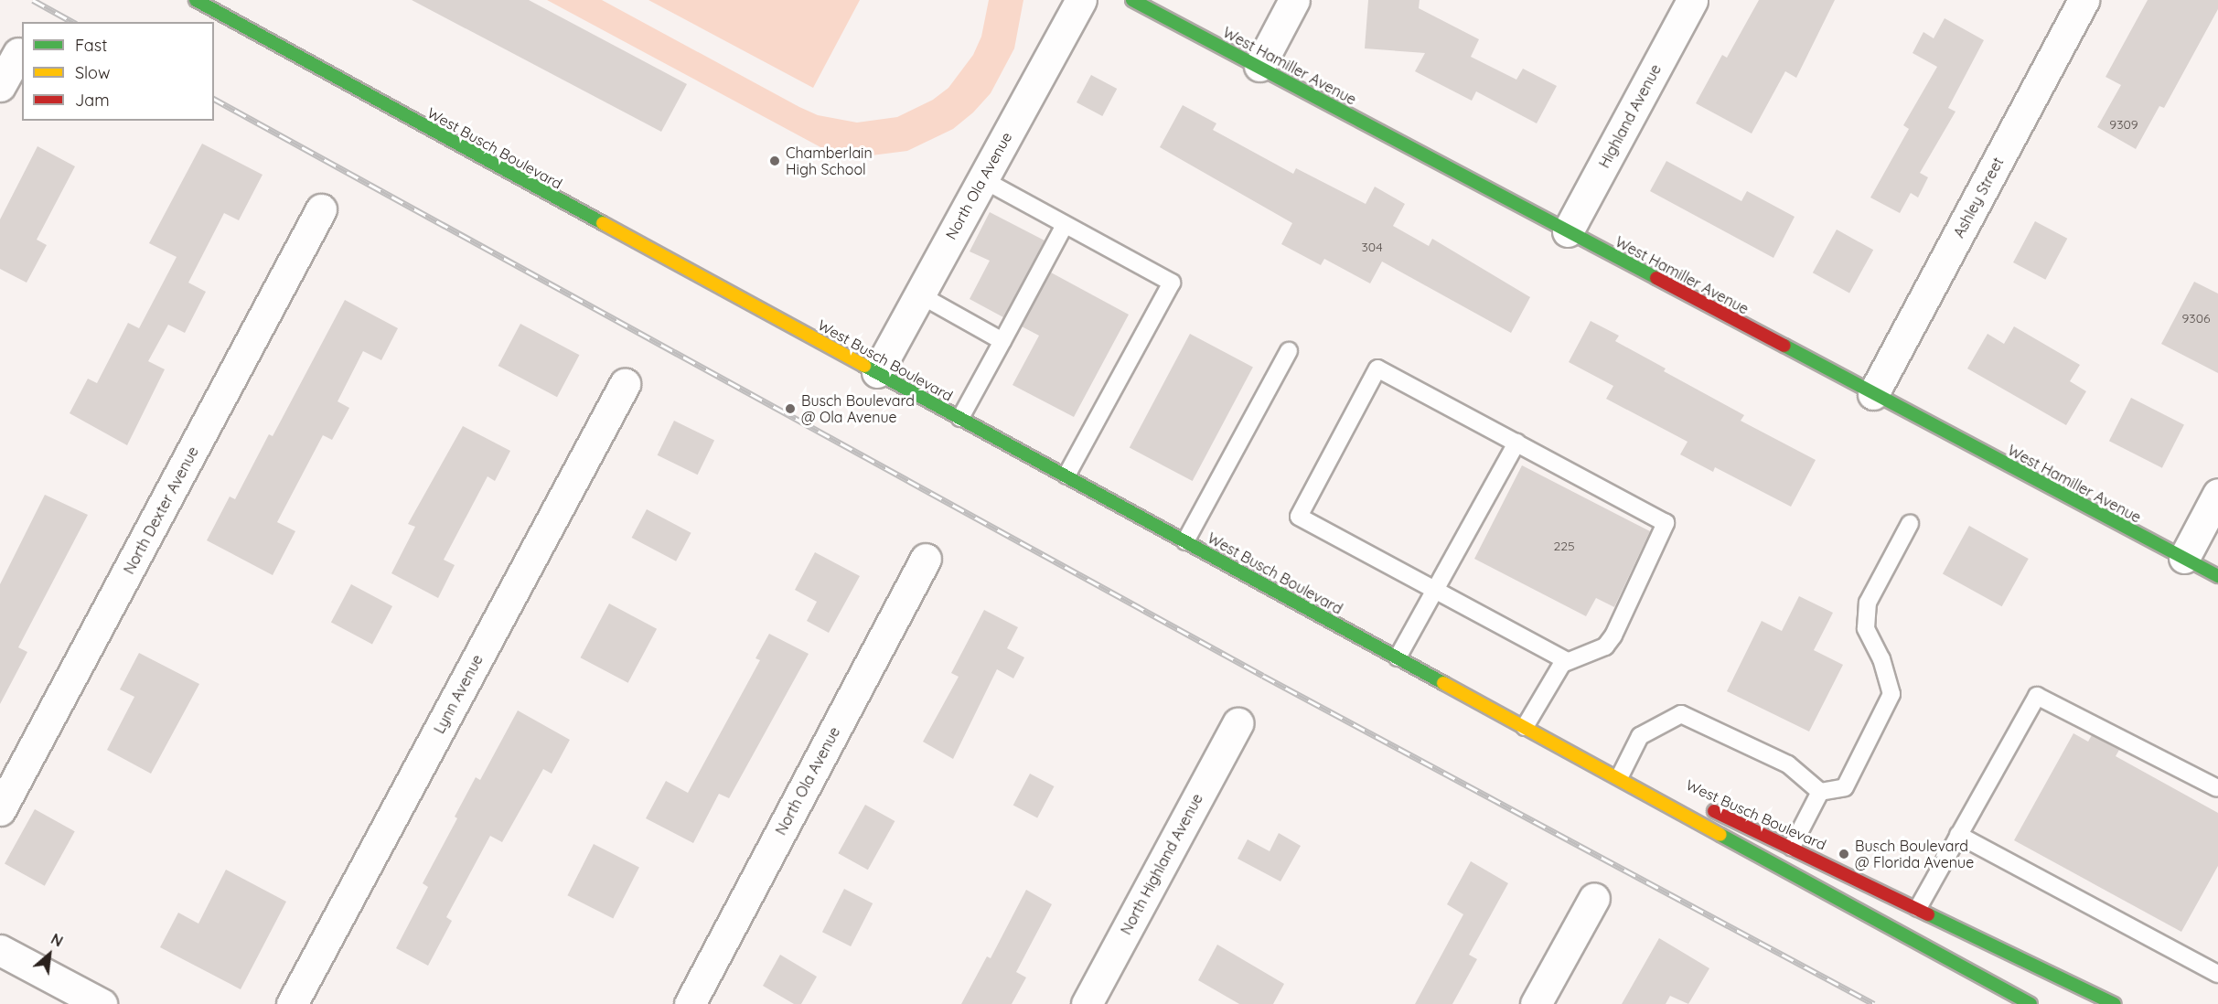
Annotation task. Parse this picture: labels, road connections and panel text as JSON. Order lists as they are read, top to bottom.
{
  "streets": {
    "main road": ["West Hamiller Avenue", "West Busch Boulevard"],
    "street": [
      "Highland Avenue",
      "North Ola Avenue",
      "Ashley Street",
      "North Dexter Avenue",
      "Lynn Avenue",
      "North Highland Avenue"
    ]
  },
  "crossings": [
    ["West Hamiller Avenue", "Highland Avenue"],
    ["West Hamiller Avenue", "Ashley Street"],
    ["West Busch Boulevard", "North Ola Avenue"]
  ],
  "places": ["Chamberlain High School", "Busch Boulevard @ Ola Avenue", "Busch Boulevard @ Florida Avenue"],
  "house_numbers": [
    "9309",
    "304",
    "9306",
    "225"
  ],
  "legend": ["Fast", "Slow", "Jam"],
  "north": "top right"
}
